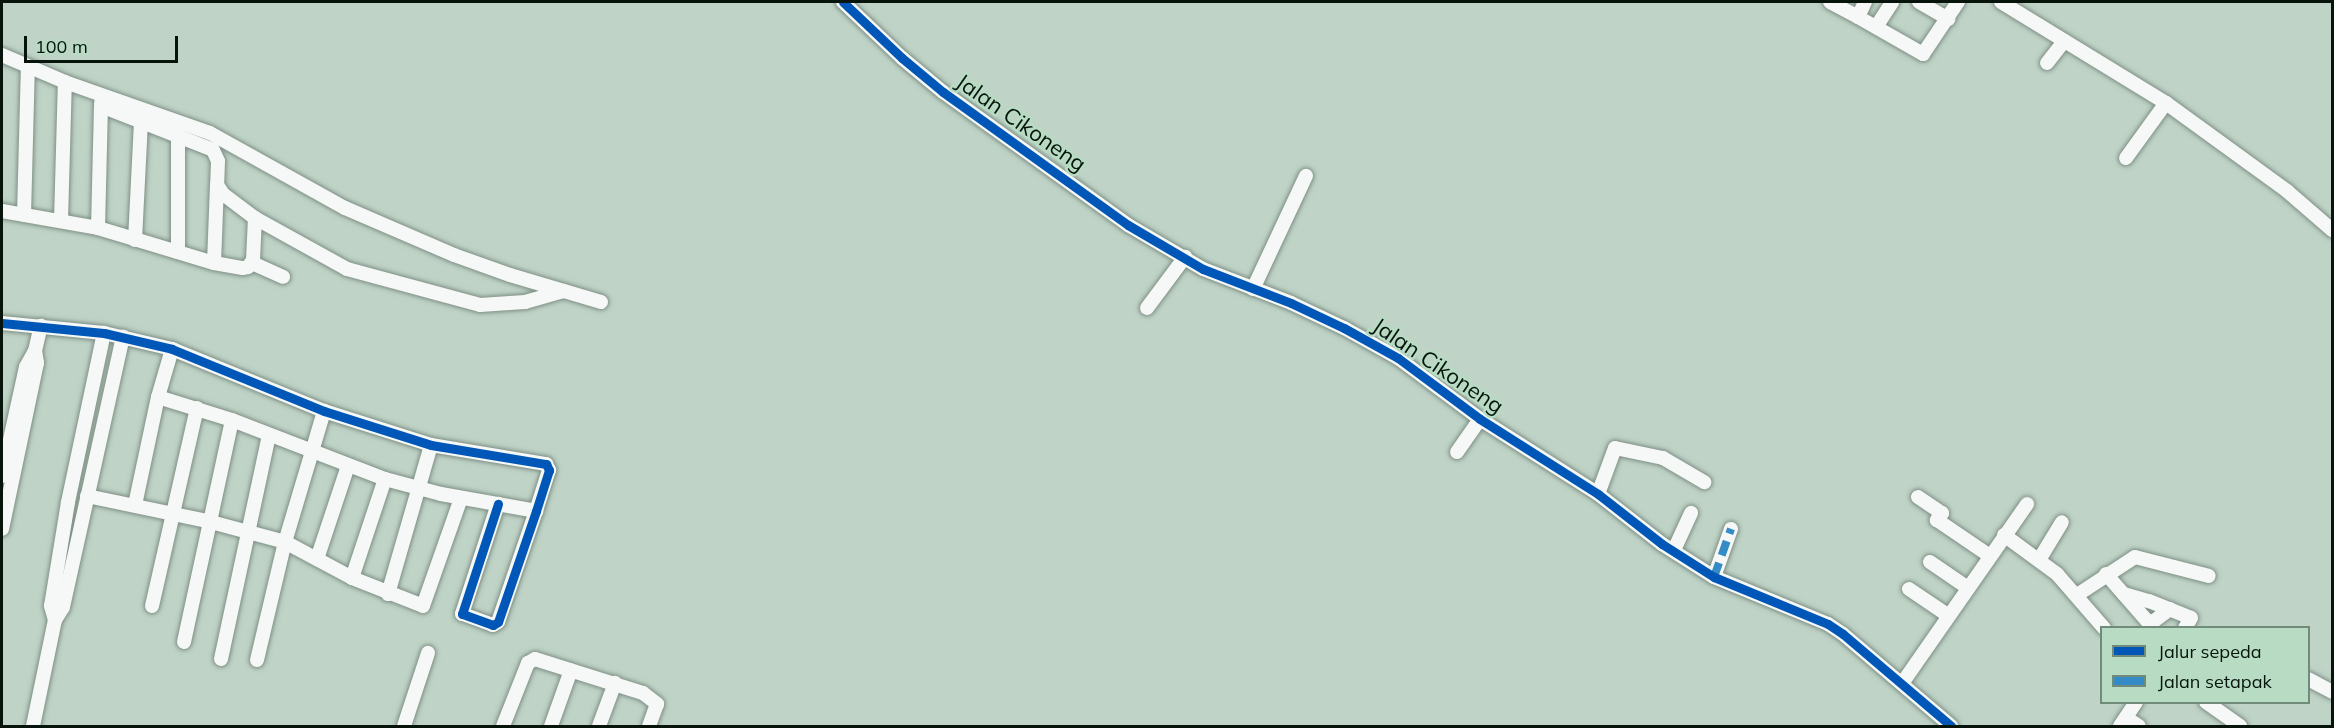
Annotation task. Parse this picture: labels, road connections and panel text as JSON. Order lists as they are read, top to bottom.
{
  "streets": {
    "street": ["Jalan Cikoneng"]
  },
  "legend": ["Jalur sepeda", "Jalan setapak"],
  "scale_bar": "100 m"
}
